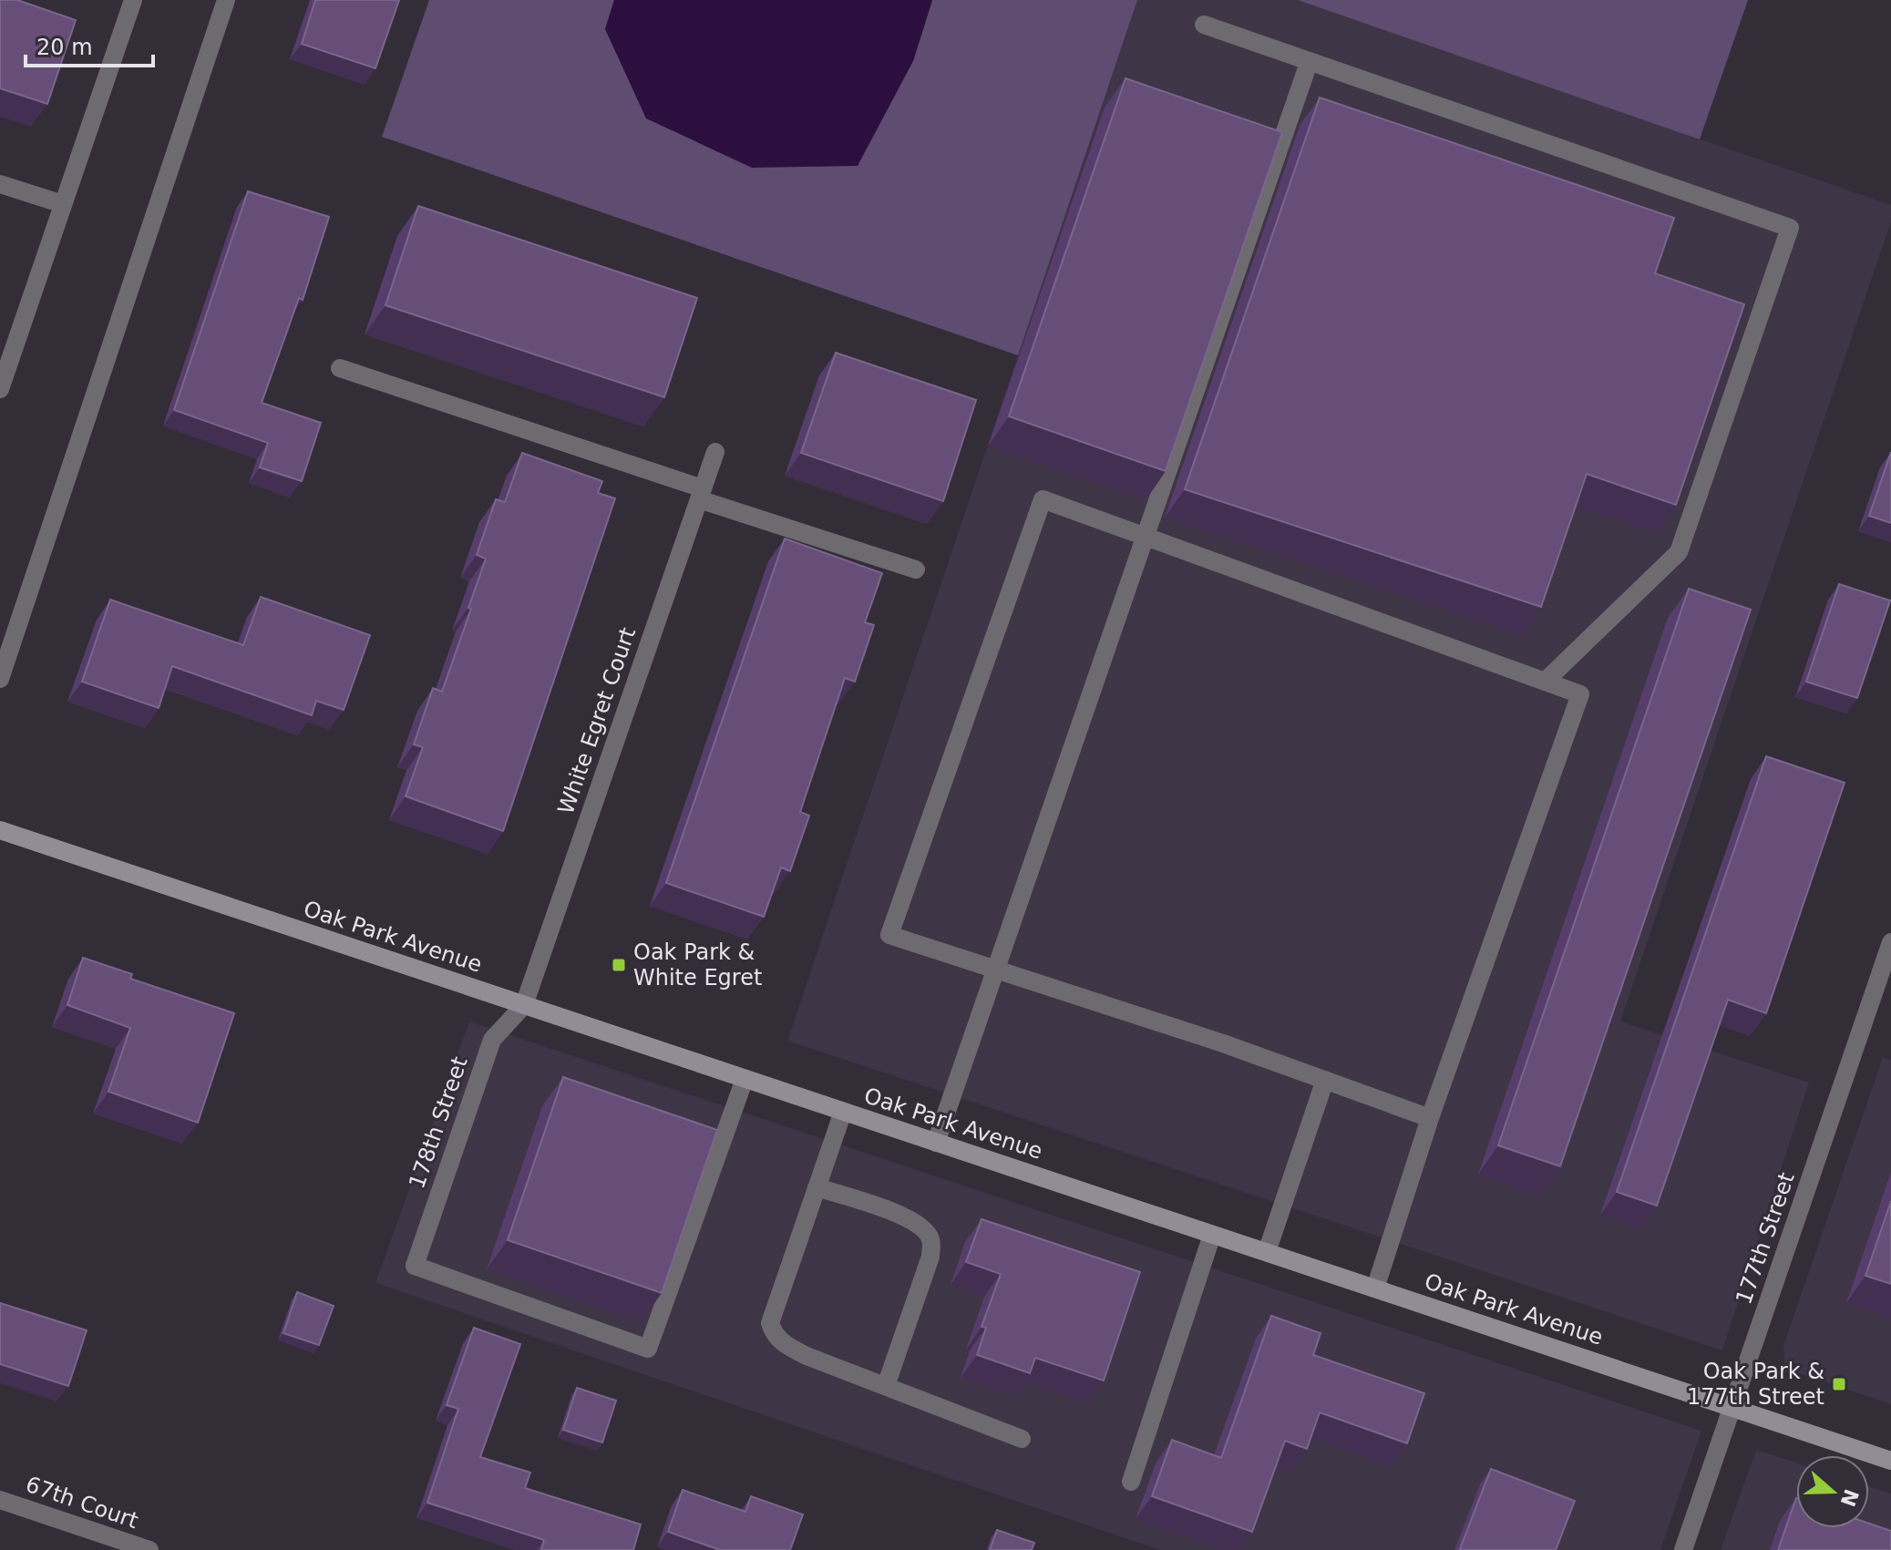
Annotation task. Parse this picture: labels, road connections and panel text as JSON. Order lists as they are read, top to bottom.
{
  "streets": {
    "street": [
      "White Egret Court",
      "Oak Park Avenue",
      "178th Street",
      "177th Street",
      "67th Court"
    ]
  },
  "crossings": [
    ["White Egret Court", "Oak Park Avenue"],
    ["White Egret Court", "178th Street"],
    ["Oak Park Avenue", "178th Street"],
    ["Oak Park Avenue", "177th Street"]
  ],
  "places": {
    "transit": ["Oak Park & White Egret", "Oak Park & 177th Street"]
  },
  "scale_bar": "20 m",
  "north": "right"
}
